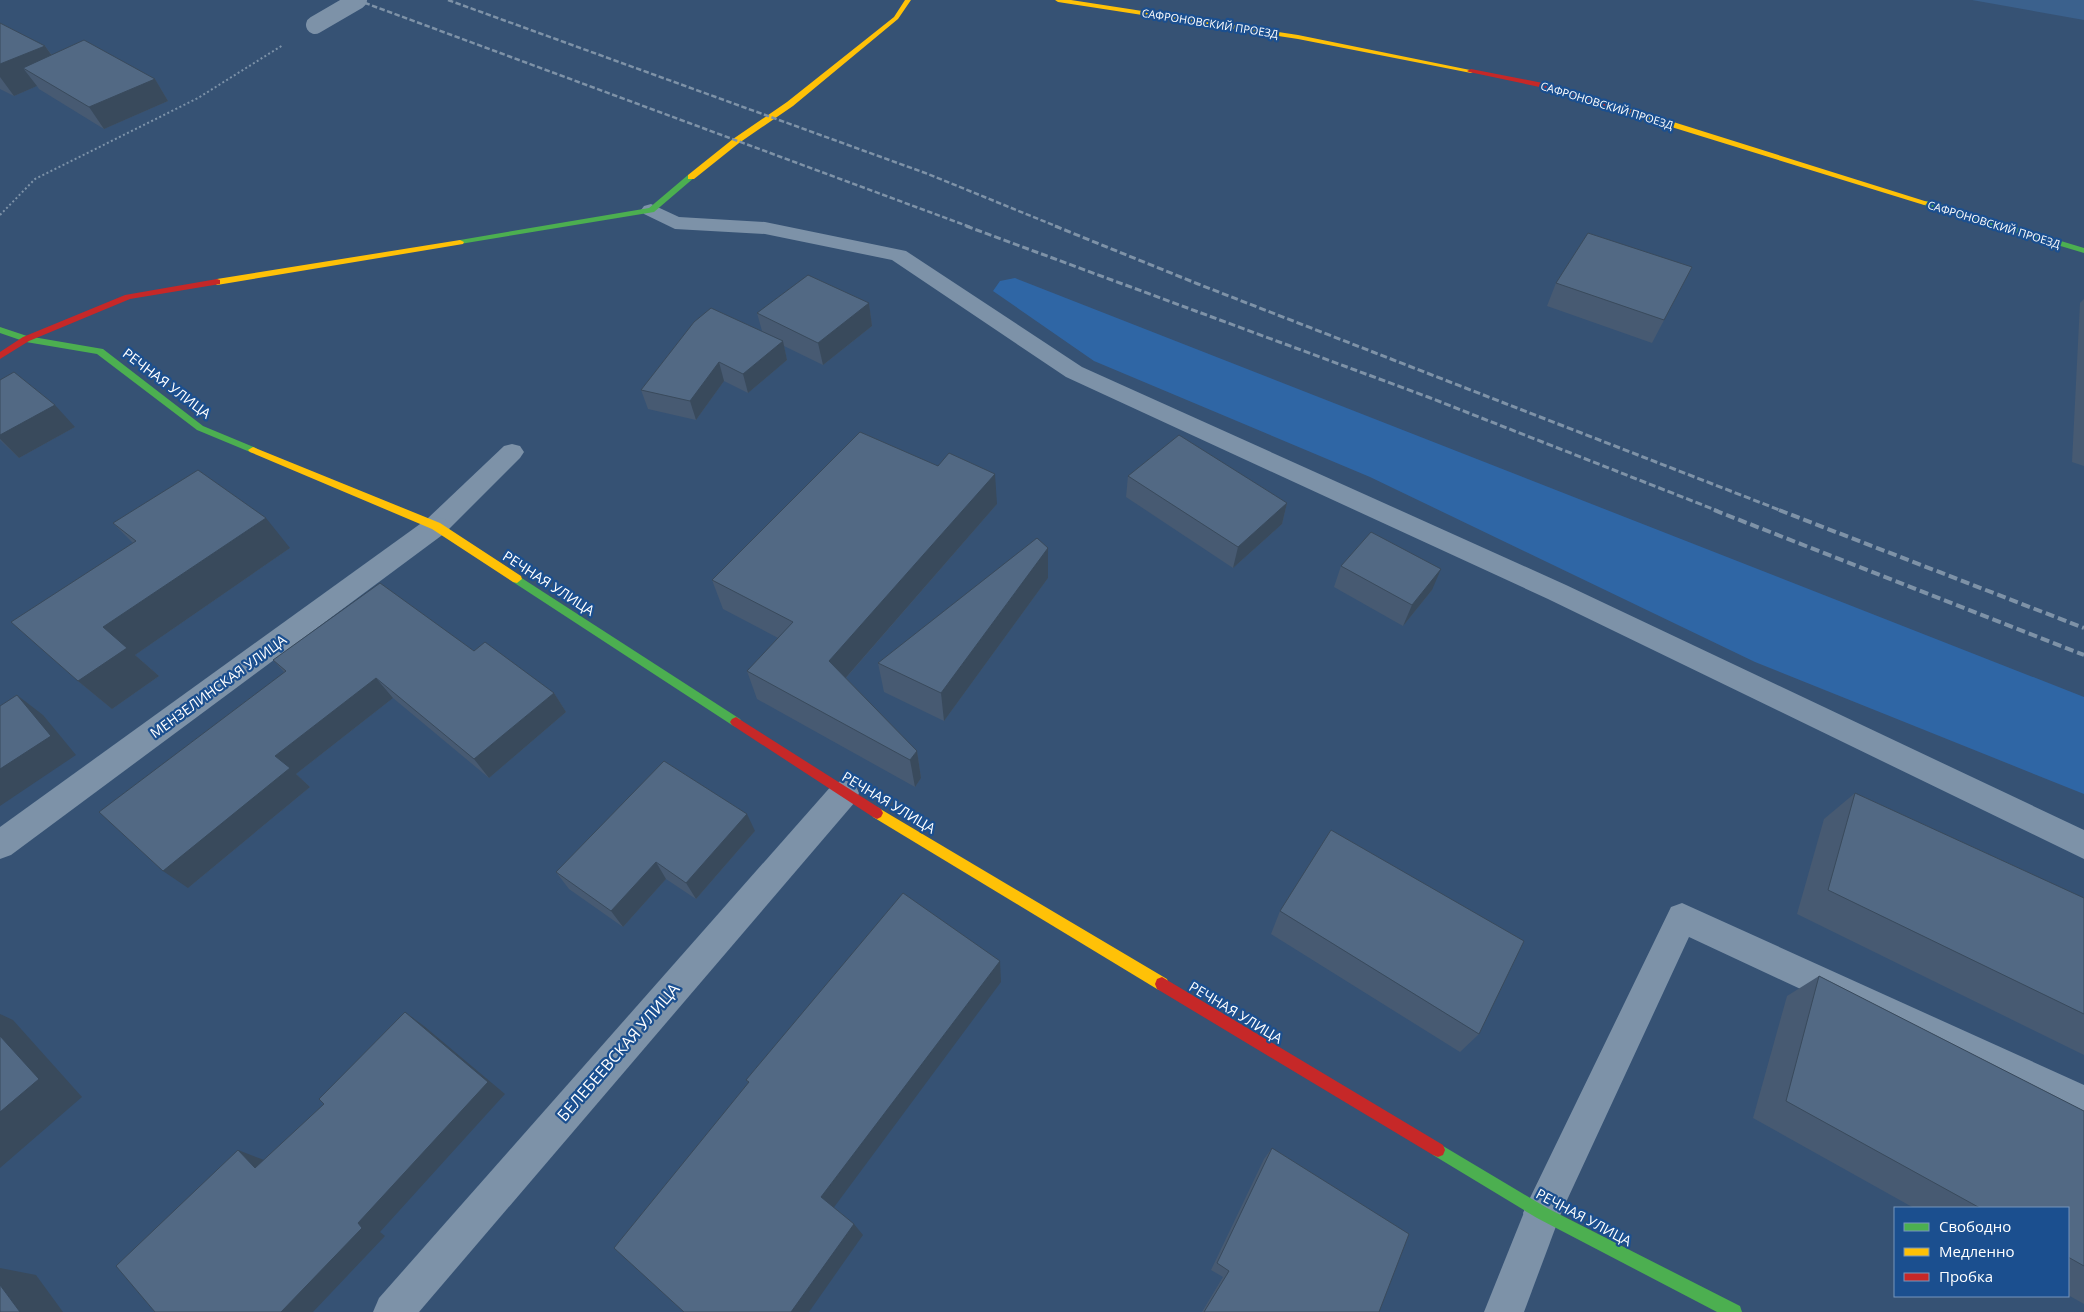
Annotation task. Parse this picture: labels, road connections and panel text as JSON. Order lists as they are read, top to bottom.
{
  "streets": {
    "street": [
      "САФРОНОВСКИЙ ПРОЕЗД",
      "РЕЧНАЯ УЛИЦА",
      "МЕНЗЕЛИНСКАЯ УЛИЦА",
      "БЕЛЕБЕЕВСКАЯ УЛИЦА"
    ]
  },
  "crossings": [
    ["РЕЧНАЯ УЛИЦА", "МЕНЗЕЛИНСКАЯ УЛИЦА"],
    ["РЕЧНАЯ УЛИЦА", "БЕЛЕБЕЕВСКАЯ УЛИЦА"]
  ],
  "legend": ["Свободно", "Медленно", "Пробка"]
}
